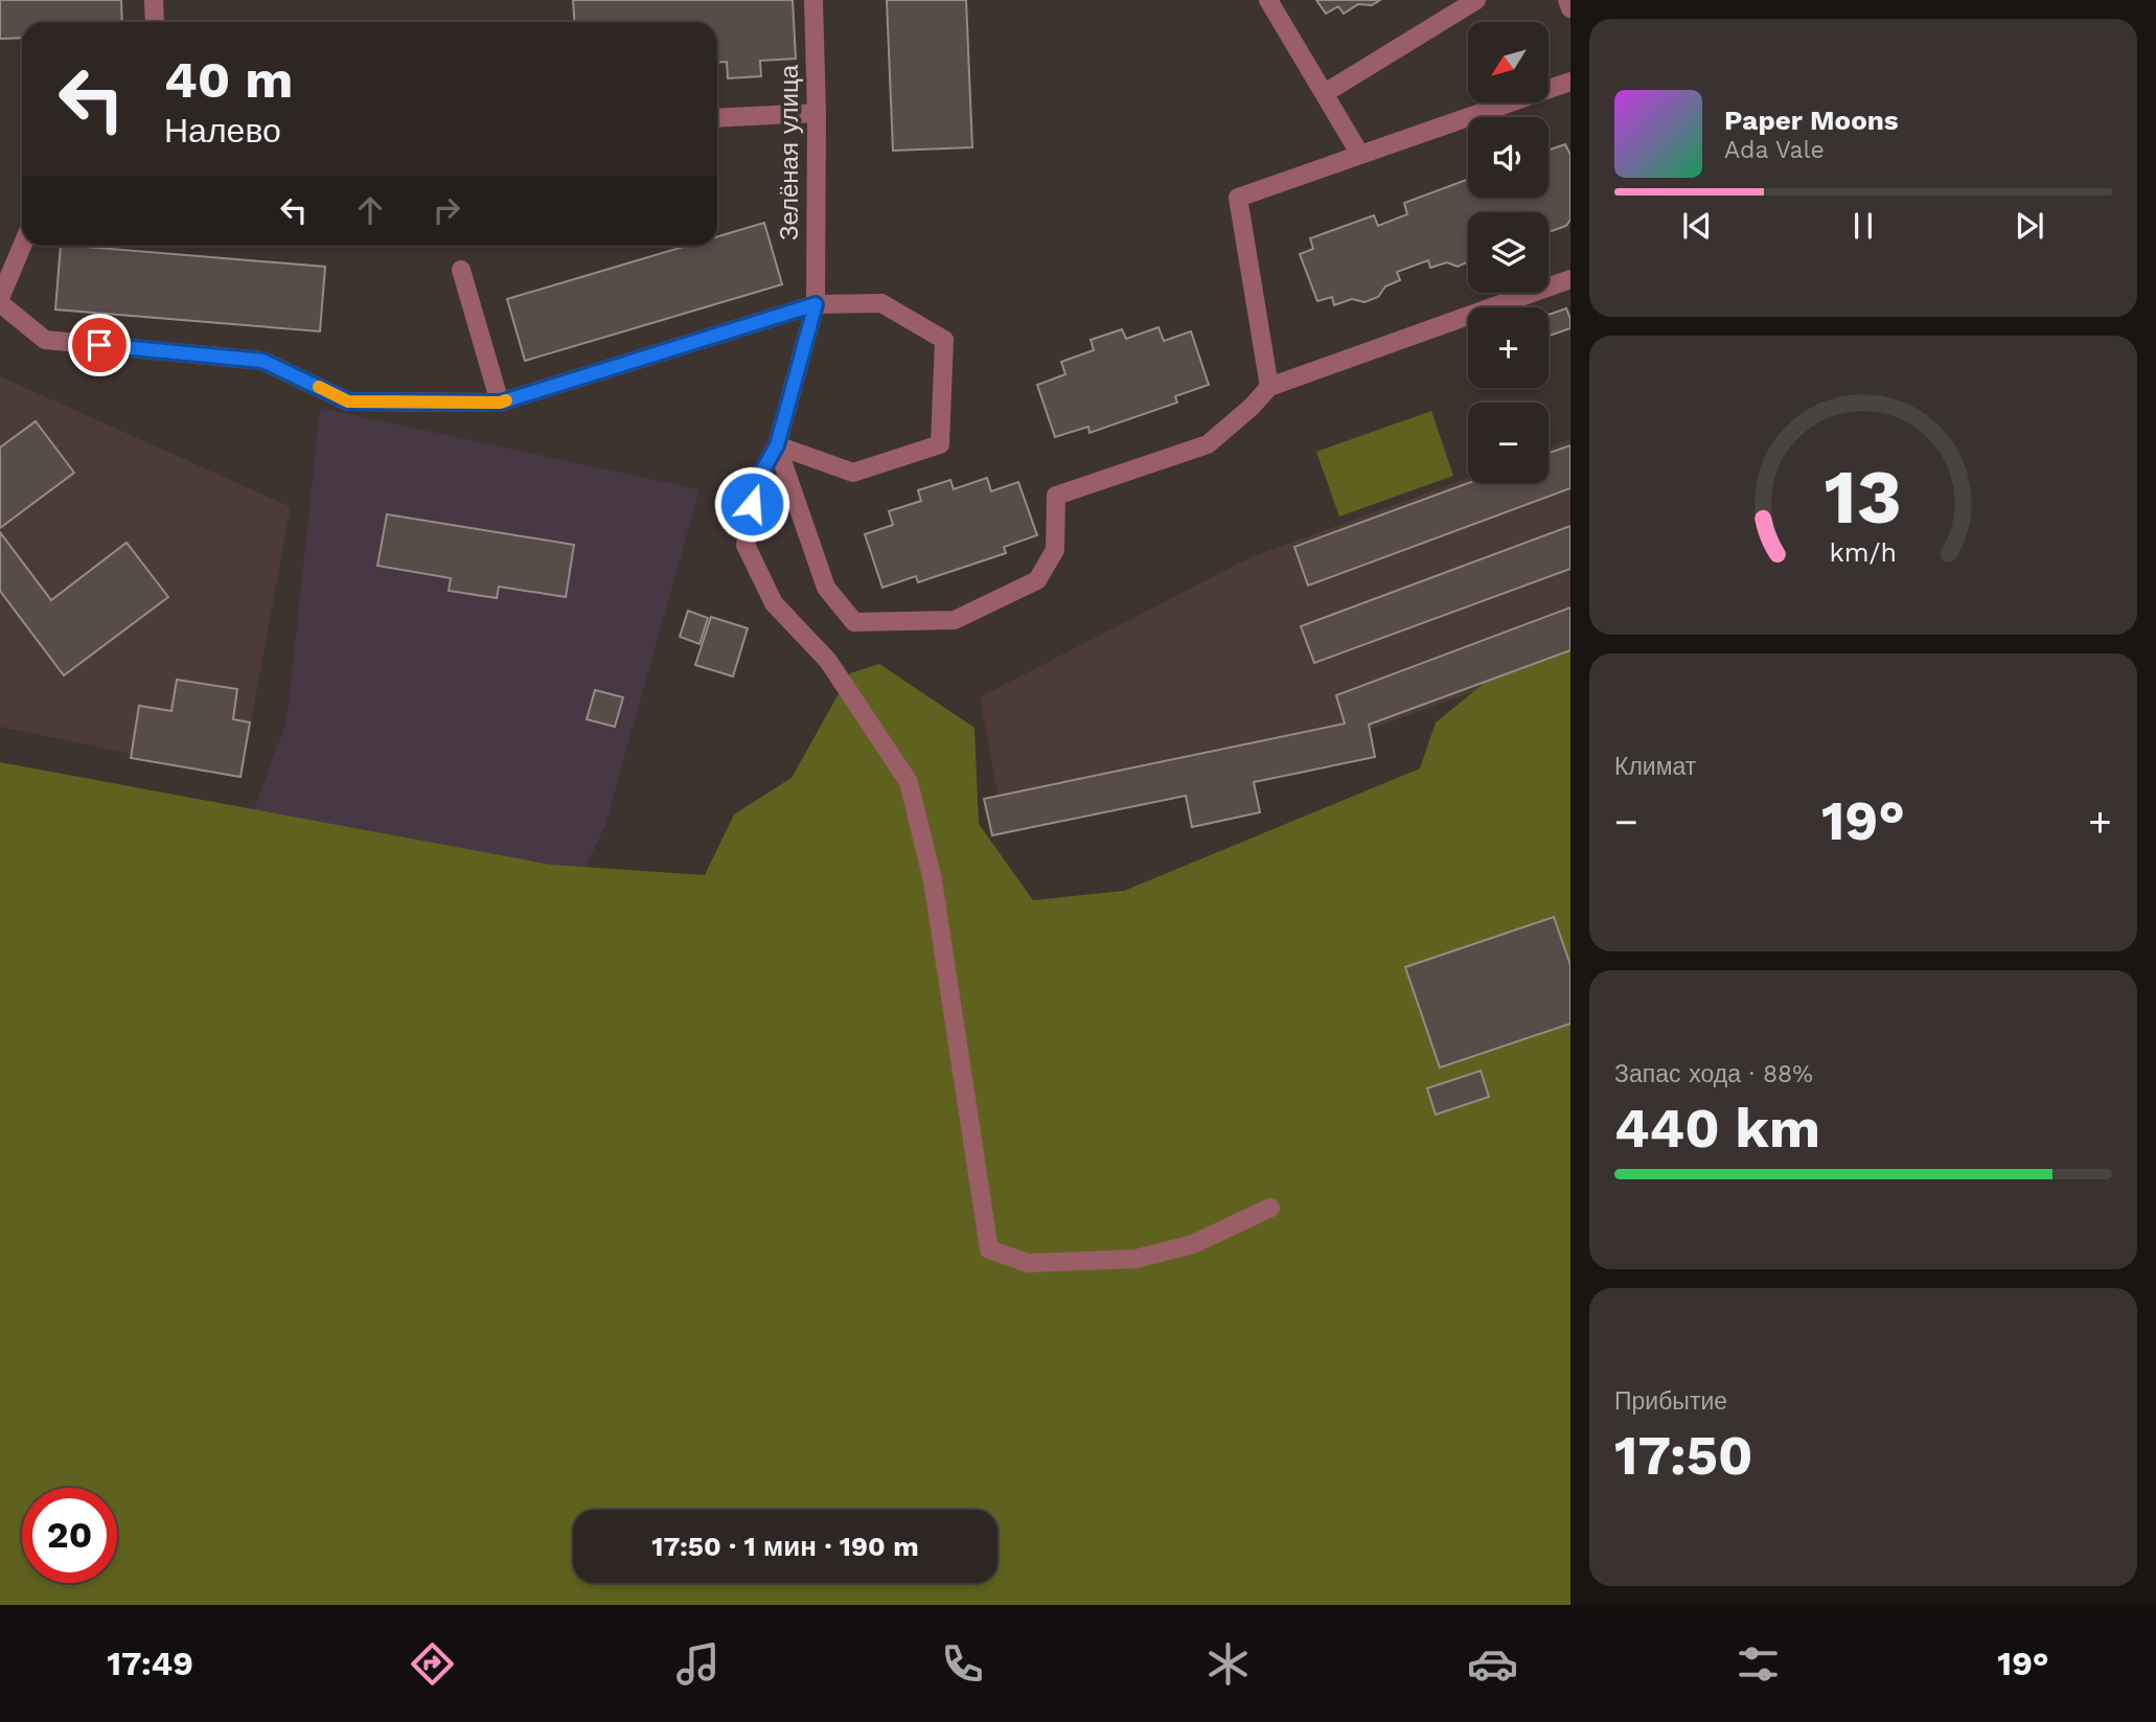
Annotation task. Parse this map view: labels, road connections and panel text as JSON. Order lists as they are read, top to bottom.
{
  "streets": {
    "street": ["Зелёная улица"]
  },
  "north": "bottom left",
  "page": {
    "map_buttons": ["+", "−"],
    "turn": ["40 m", "Налево"],
    "song": ["Paper Moons", "Ada Vale"],
    "tile": [
      "Климат",
      ["Запас хода · 88%", "440 km"],
      ["Прибытие", "17:50"]
    ],
    "heat": ["−", "19°", "+"],
    "limit": "20",
    "trip": "17:50 · 1 мин · 190 m",
    "tabs": ["17:49", "19°"],
    "gauge": ["13", "km/h"]
  }
}
